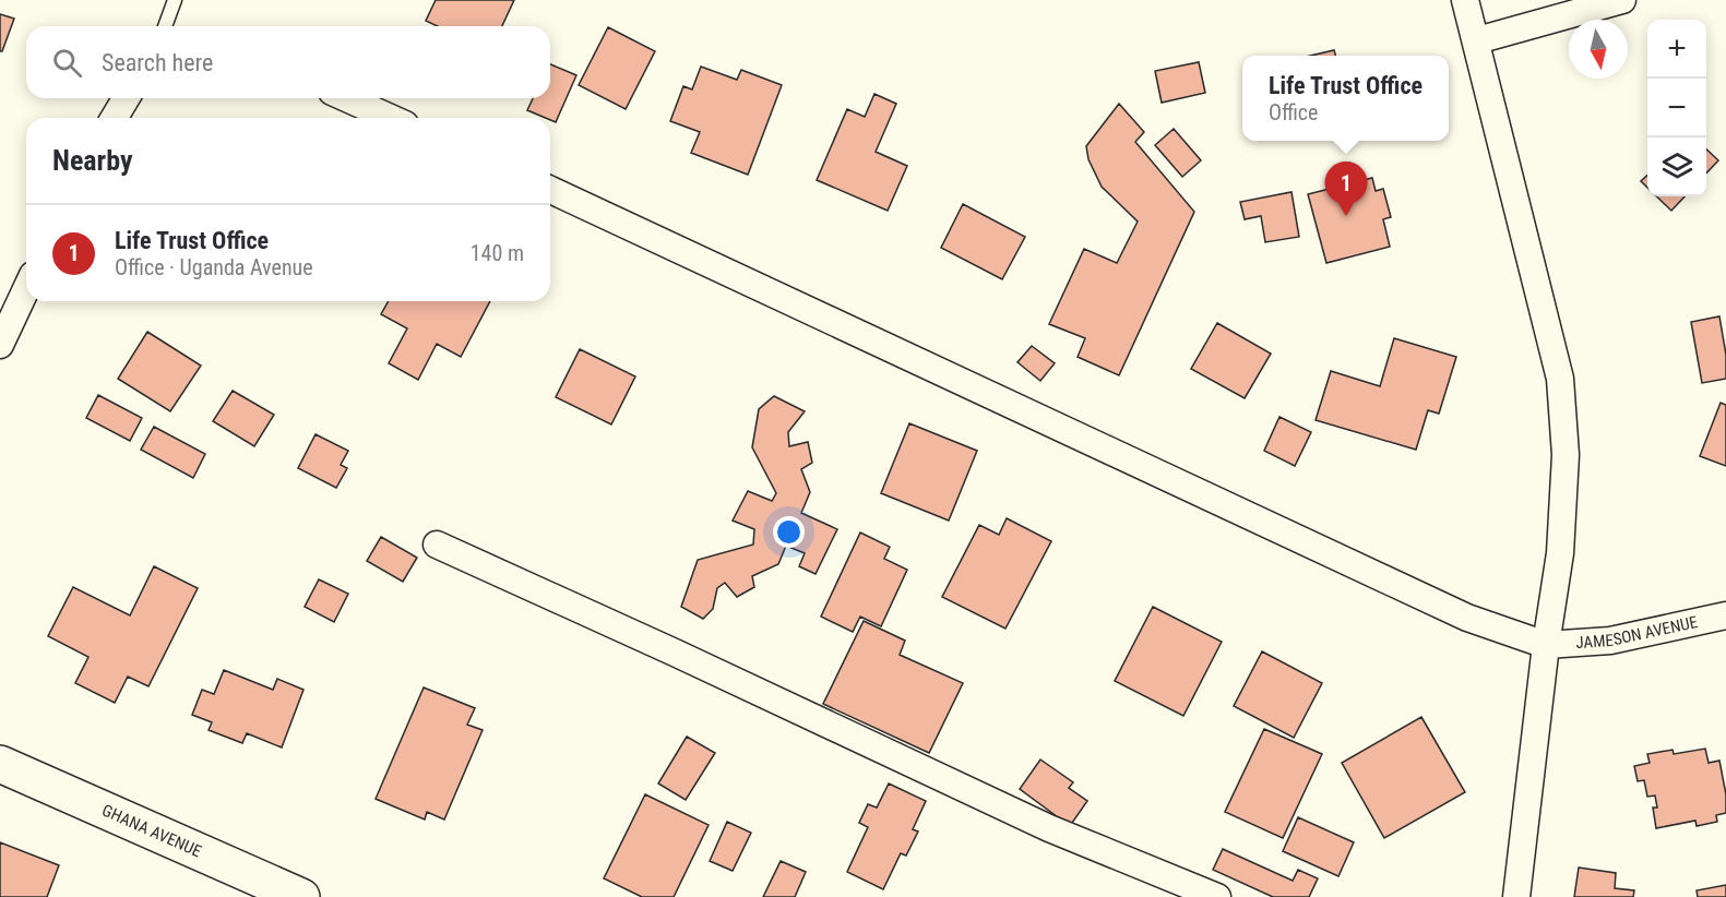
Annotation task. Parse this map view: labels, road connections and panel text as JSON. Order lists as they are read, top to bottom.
{
  "streets": {
    "main road": ["GHANA AVENUE"],
    "street": ["JAMESON AVENUE"]
  },
  "north": "bottom",
  "page": {
    "map_buttons": ["+", "−"],
    "search": "Search here",
    "popup": ["Life Trust Office", "Office"],
    "heading": "Nearby",
    "pins": "1",
    "list": [
      {
        "mark": "1",
        "name": "Life Trust Office",
        "note": "Office · Uganda Avenue",
        "value": "140 m"
      }
    ]
  }
}
